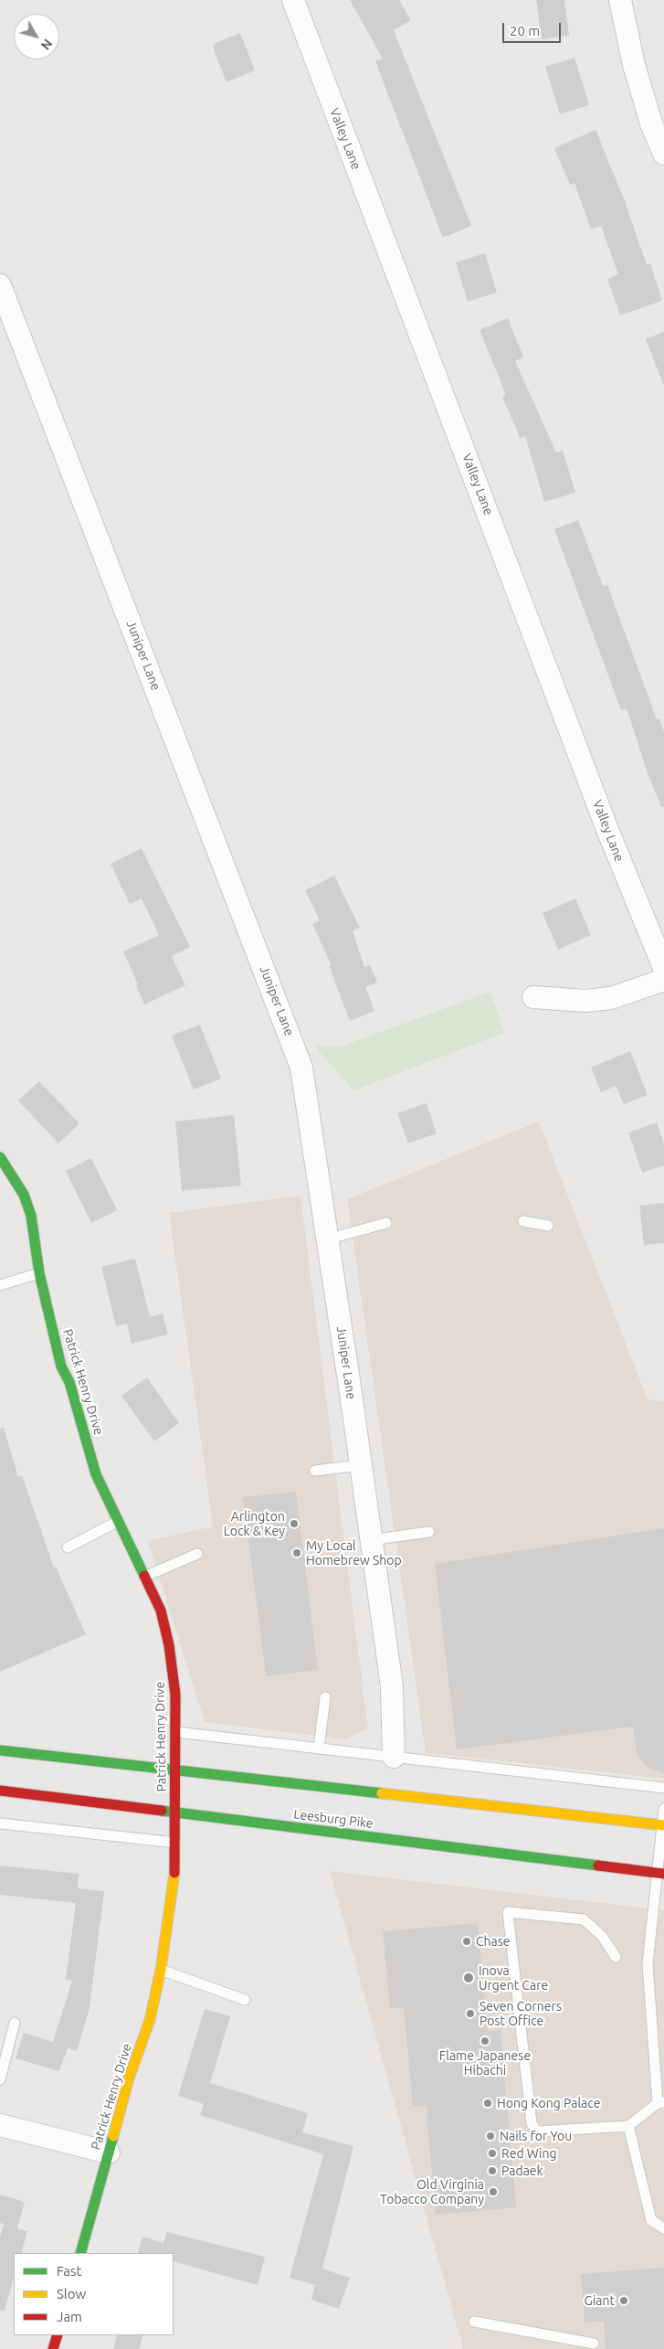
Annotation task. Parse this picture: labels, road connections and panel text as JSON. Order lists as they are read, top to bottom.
{
  "streets": {
    "main road": ["Patrick Henry Drive", "Leesburg Pike"],
    "street": ["Valley Lane", "Juniper Lane"]
  },
  "crossings": [
    ["Patrick Henry Drive", "Leesburg Pike"]
  ],
  "places": [
    "Arlington Lock & Key",
    "My Local Homebrew Shop",
    "Chase",
    "Inova Urgent Care",
    "Seven Corners Post Office",
    "Flame Japanese Hibachi",
    "Hong Kong Palace",
    "Nails for You",
    "Red Wing",
    "Padaek",
    "Old Virginia Tobacco Company",
    "Giant"
  ],
  "legend": ["Fast", "Slow", "Jam"],
  "scale_bar": "20 m",
  "north": "bottom right"
}
